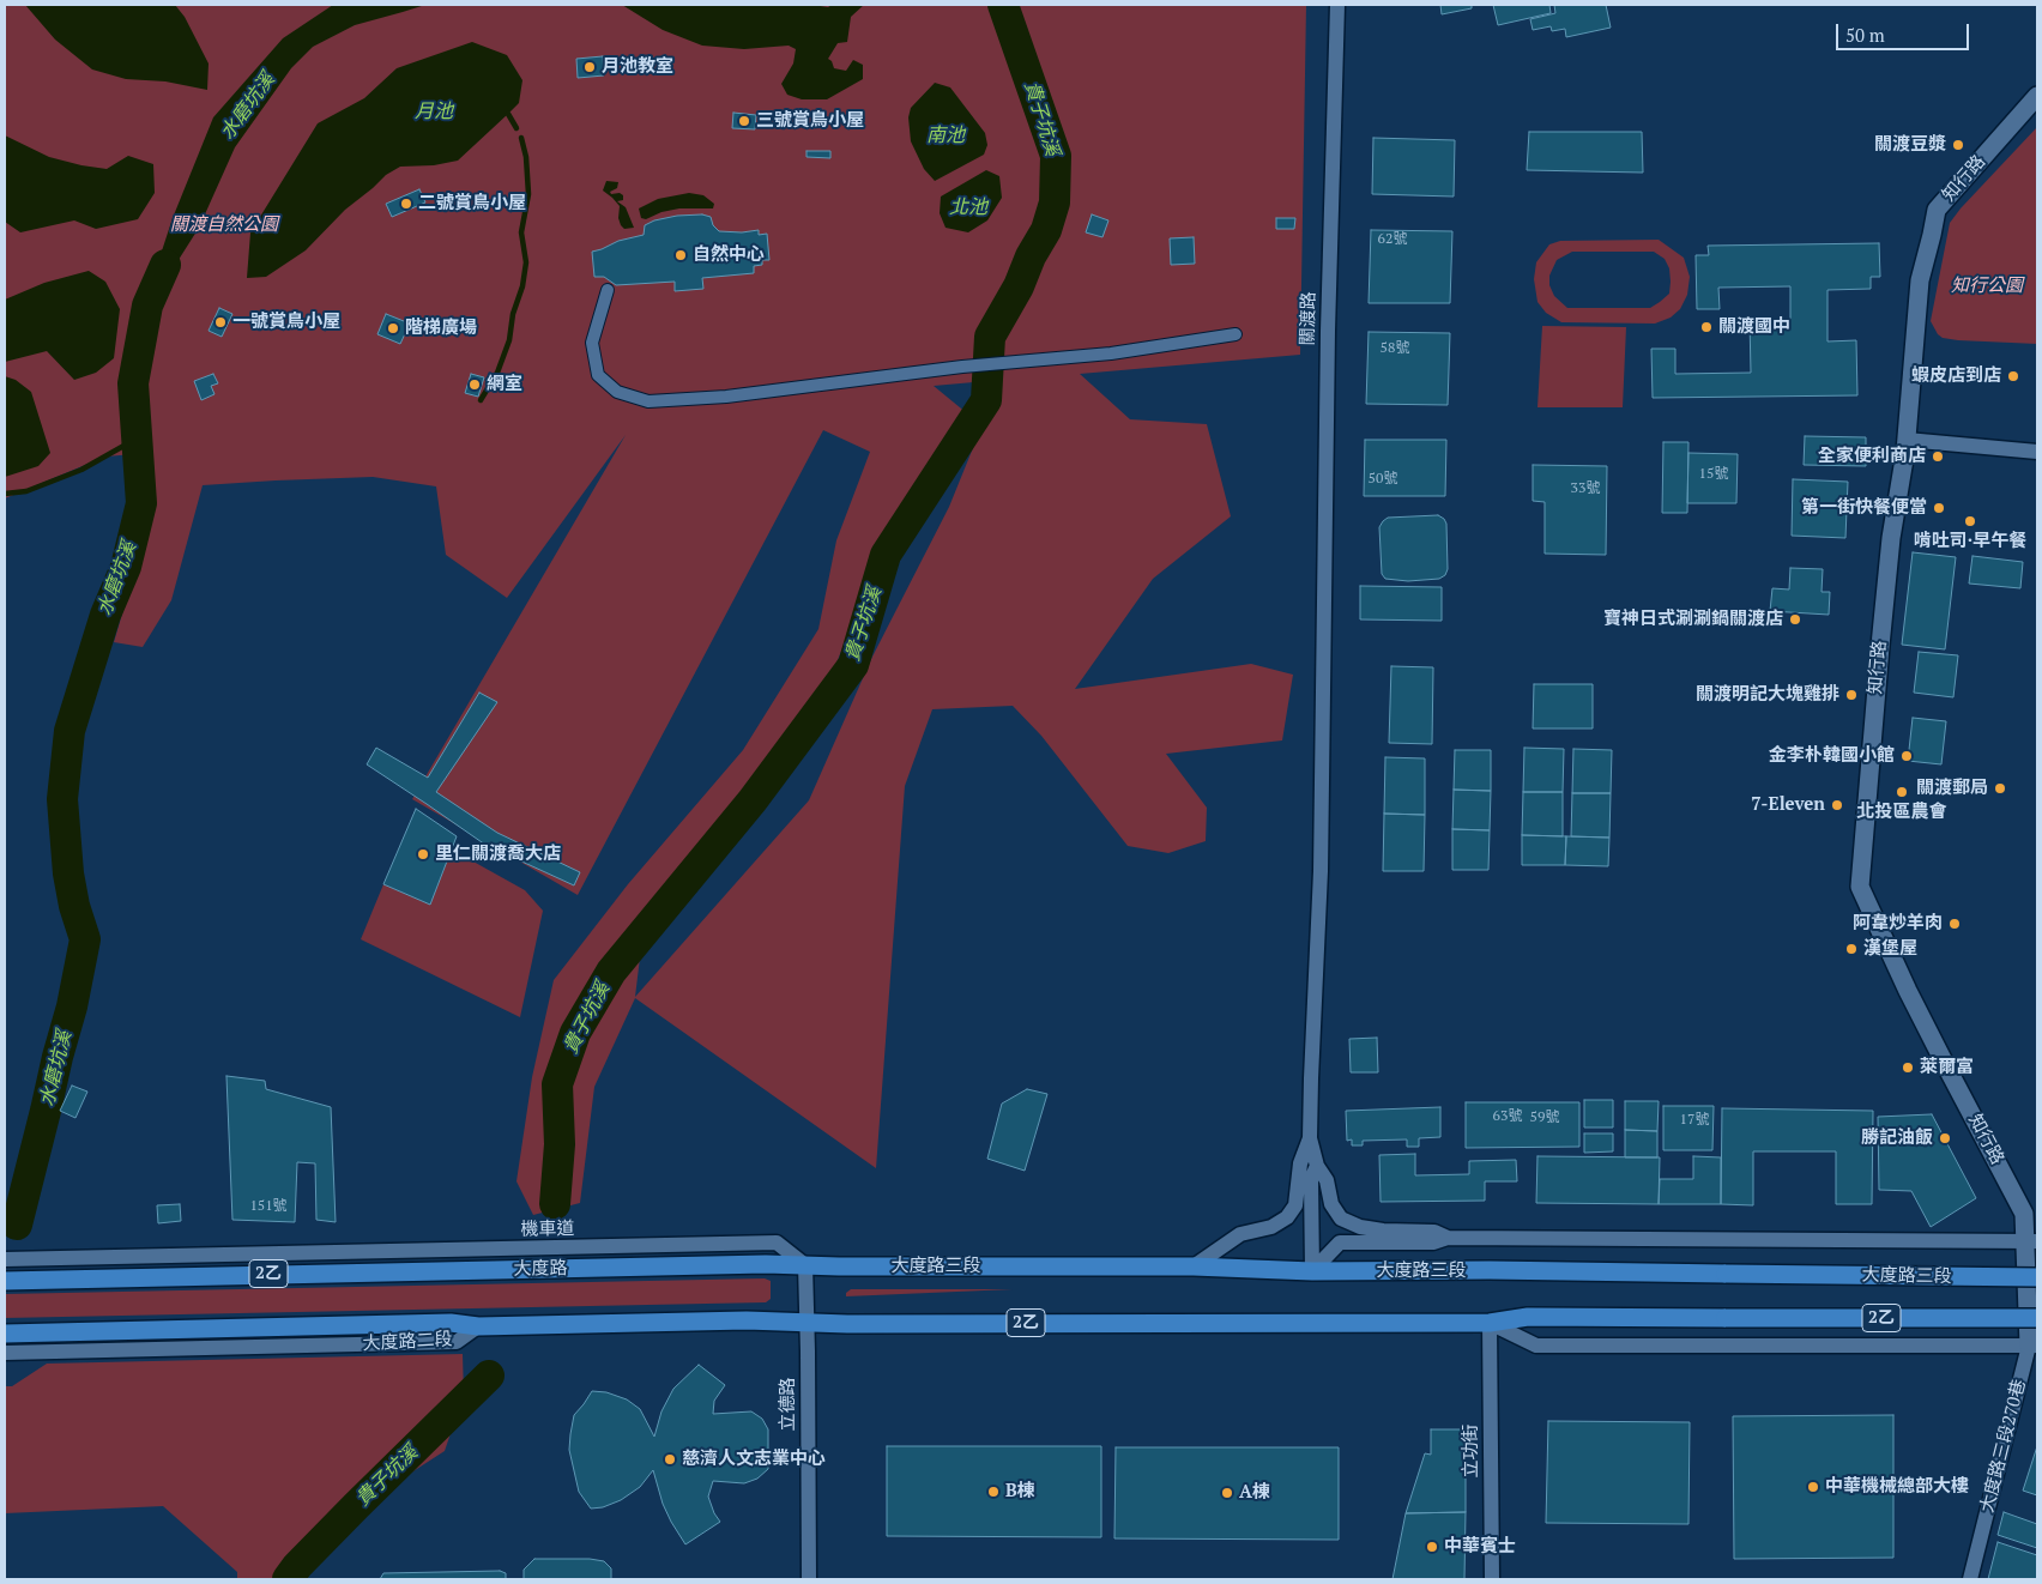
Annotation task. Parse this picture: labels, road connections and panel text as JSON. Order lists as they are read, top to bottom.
{
  "streets": {
    "main road": [
      "大度路三段",
      "大度路",
      "2乙",
      "大度路二段"
    ],
    "street": [
      "知行路",
      "關渡路",
      "機車道",
      "立德路",
      "大度路三段270巷",
      "立功街"
    ]
  },
  "crossings": [
    ["知行路", "大度路三段"],
    ["知行路", "大度路三段270巷"],
    ["機車道", "大度路三段"],
    ["機車道", "立德路"],
    ["大度路三段", "大度路"],
    ["大度路三段", "立德路"],
    ["大度路三段", "大度路三段270巷"],
    ["2乙", "大度路二段"],
    ["2乙", "立德路"],
    ["2乙", "立功街"]
  ],
  "water": [
    "水磨坑溪",
    "月池",
    "貴子坑溪",
    "南池",
    "北池"
  ],
  "parks": ["關渡自然公園", "知行公園"],
  "places": [
    "月池教室",
    "三號賞鳥小屋",
    "關渡豆漿",
    "二號賞鳥小屋",
    "自然中心",
    "一號賞鳥小屋",
    "關渡國中",
    "階梯廣場",
    "蝦皮店到店",
    "網室",
    "全家便利商店",
    "第一街快餐便當",
    "啃吐司·早午餐",
    "寶神日式涮涮鍋關渡店",
    "關渡明記大塊雞排",
    "金李朴韓國小館",
    "關渡郵局",
    "北投區農會",
    "7-Eleven",
    "里仁關渡喬大店",
    "阿韋炒羊肉",
    "漢堡屋",
    "萊爾富",
    "勝記油飯",
    "慈濟人文志業中心",
    "中華機械總部大樓",
    "B棟",
    "A棟",
    "中華賓士"
  ],
  "house_numbers": [
    "62號",
    "58號",
    "15號",
    "50號",
    "33號",
    "63號",
    "59號",
    "17號",
    "151號"
  ],
  "scale_bar": "50 m"
}
